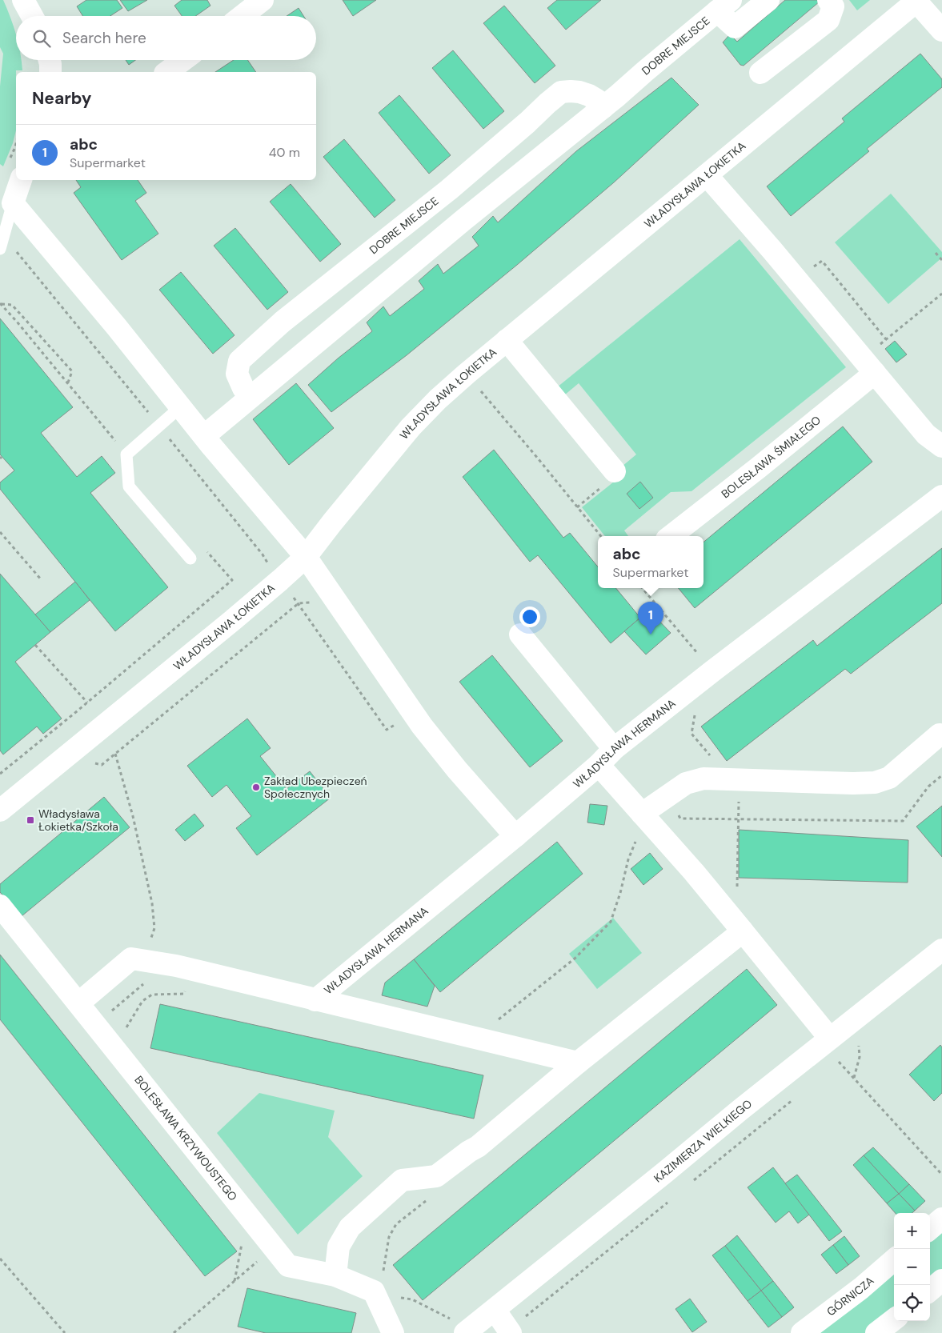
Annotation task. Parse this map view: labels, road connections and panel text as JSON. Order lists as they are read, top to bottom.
{
  "streets": {
    "street": [
      "DOBRE MIEJSCE",
      "WŁADYSŁAWA ŁOKIETKA",
      "BOLESŁAWA ŚMIAŁEGO",
      "WŁADYSŁAWA HERMANA",
      "BOLESŁAWA KRZYWOUSTEGO",
      "KAZIMIERZA WIELKIEGO",
      "GÓRNICZA"
    ]
  },
  "crossings": [
    ["WŁADYSŁAWA HERMANA", "BOLESŁAWA KRZYWOUSTEGO"]
  ],
  "places": {
    "other": ["Zakład Ubezpieczeń Społecznych"],
    "transit": ["Władysława Łokietka/Szkoła"]
  },
  "page": {
    "search": "Search here",
    "heading": "Nearby",
    "list": [
      {
        "mark": "1",
        "name": "abc",
        "note": "Supermarket",
        "value": "40 m"
      }
    ],
    "popup": ["abc", "Supermarket"],
    "pins": "1",
    "map_buttons": ["+", "−"]
  }
}
